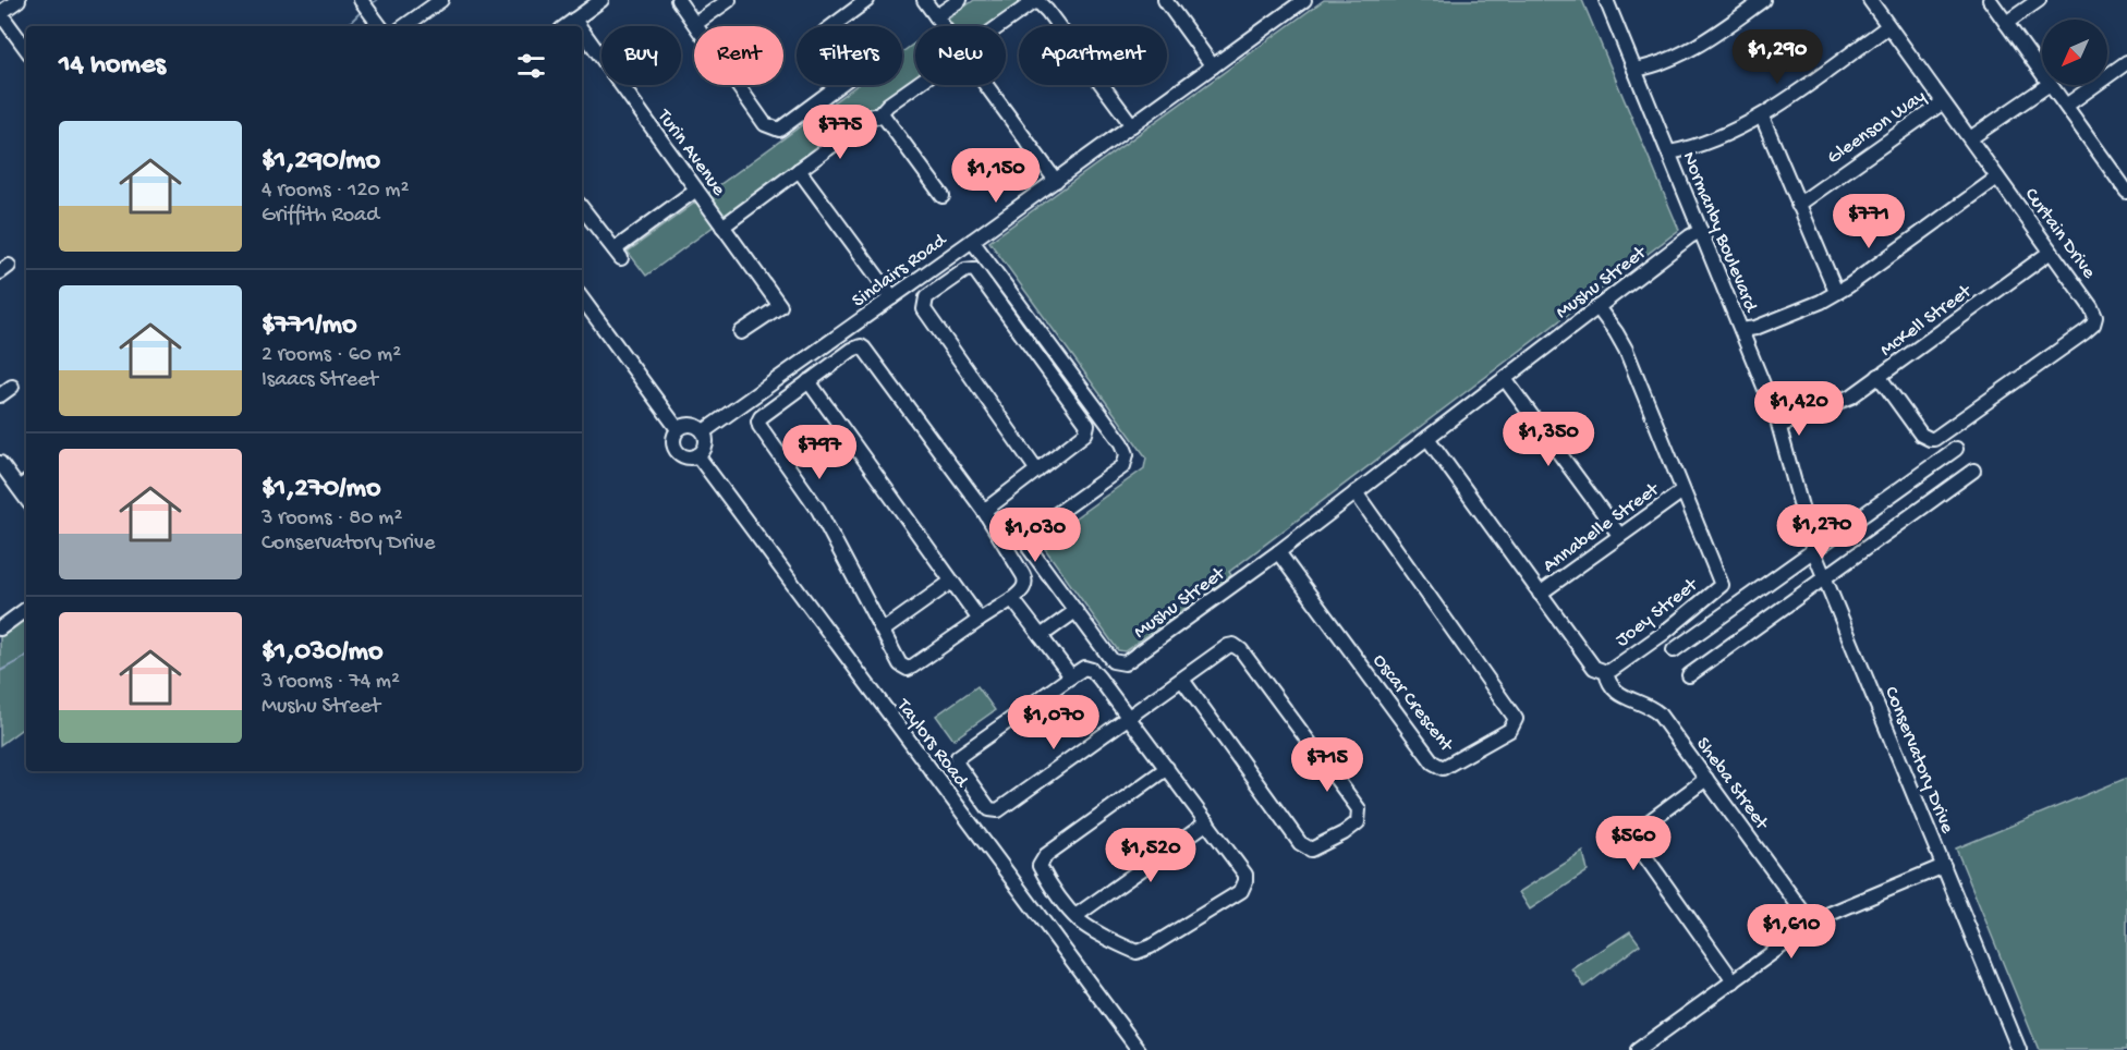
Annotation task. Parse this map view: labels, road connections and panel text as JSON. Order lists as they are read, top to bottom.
{
  "streets": {
    "street": [
      "Gleenson Way",
      "Turin Avenue",
      "Normanby Boulevard",
      "Curtain Drive",
      "Sinclairs Road",
      "Mushu Street",
      "McKell Street",
      "Annabelle Street",
      "Joey Street",
      "Oscar Crescent",
      "Taylors Road",
      "Conservatory Drive",
      "Sheba Street"
    ]
  },
  "crossings": [
    ["Gleenson Way", "Curtain Drive"],
    ["Normanby Boulevard", "Mushu Street"],
    ["Normanby Boulevard", "McKell Street"],
    ["Normanby Boulevard", "Conservatory Drive"],
    ["Curtain Drive", "McKell Street"],
    ["Sinclairs Road", "Mushu Street"],
    ["Sinclairs Road", "Taylors Road"],
    ["Mushu Street", "Joey Street"],
    ["Mushu Street", "Oscar Crescent"],
    ["Annabelle Street", "Joey Street"],
    ["Joey Street", "Sheba Street"]
  ],
  "north": "bottom left",
  "page": {
    "chip": [
      "Buy",
      "Rent",
      "Filters",
      "New",
      "Apartment"
    ],
    "heading": "14 homes",
    "price": [
      "$1,290",
      "$775",
      "$1,150",
      "$771",
      "$1,420",
      "$1,350",
      "$797",
      "$1,270",
      "$1,030",
      "$1,070",
      "$715",
      "$560",
      "$1,520",
      "$1,610"
    ],
    "list": [
      {
        "name": "$1,290/mo",
        "note": "4 rooms · 120 m² · Griffith Road"
      },
      {
        "name": "$771/mo",
        "note": "2 rooms · 60 m² · Isaacs Street"
      },
      {
        "name": "$1,270/mo",
        "note": "3 rooms · 80 m² · Conservatory Drive"
      },
      {
        "name": "$1,030/mo",
        "note": "3 rooms · 74 m² · Mushu Street"
      }
    ]
  }
}
